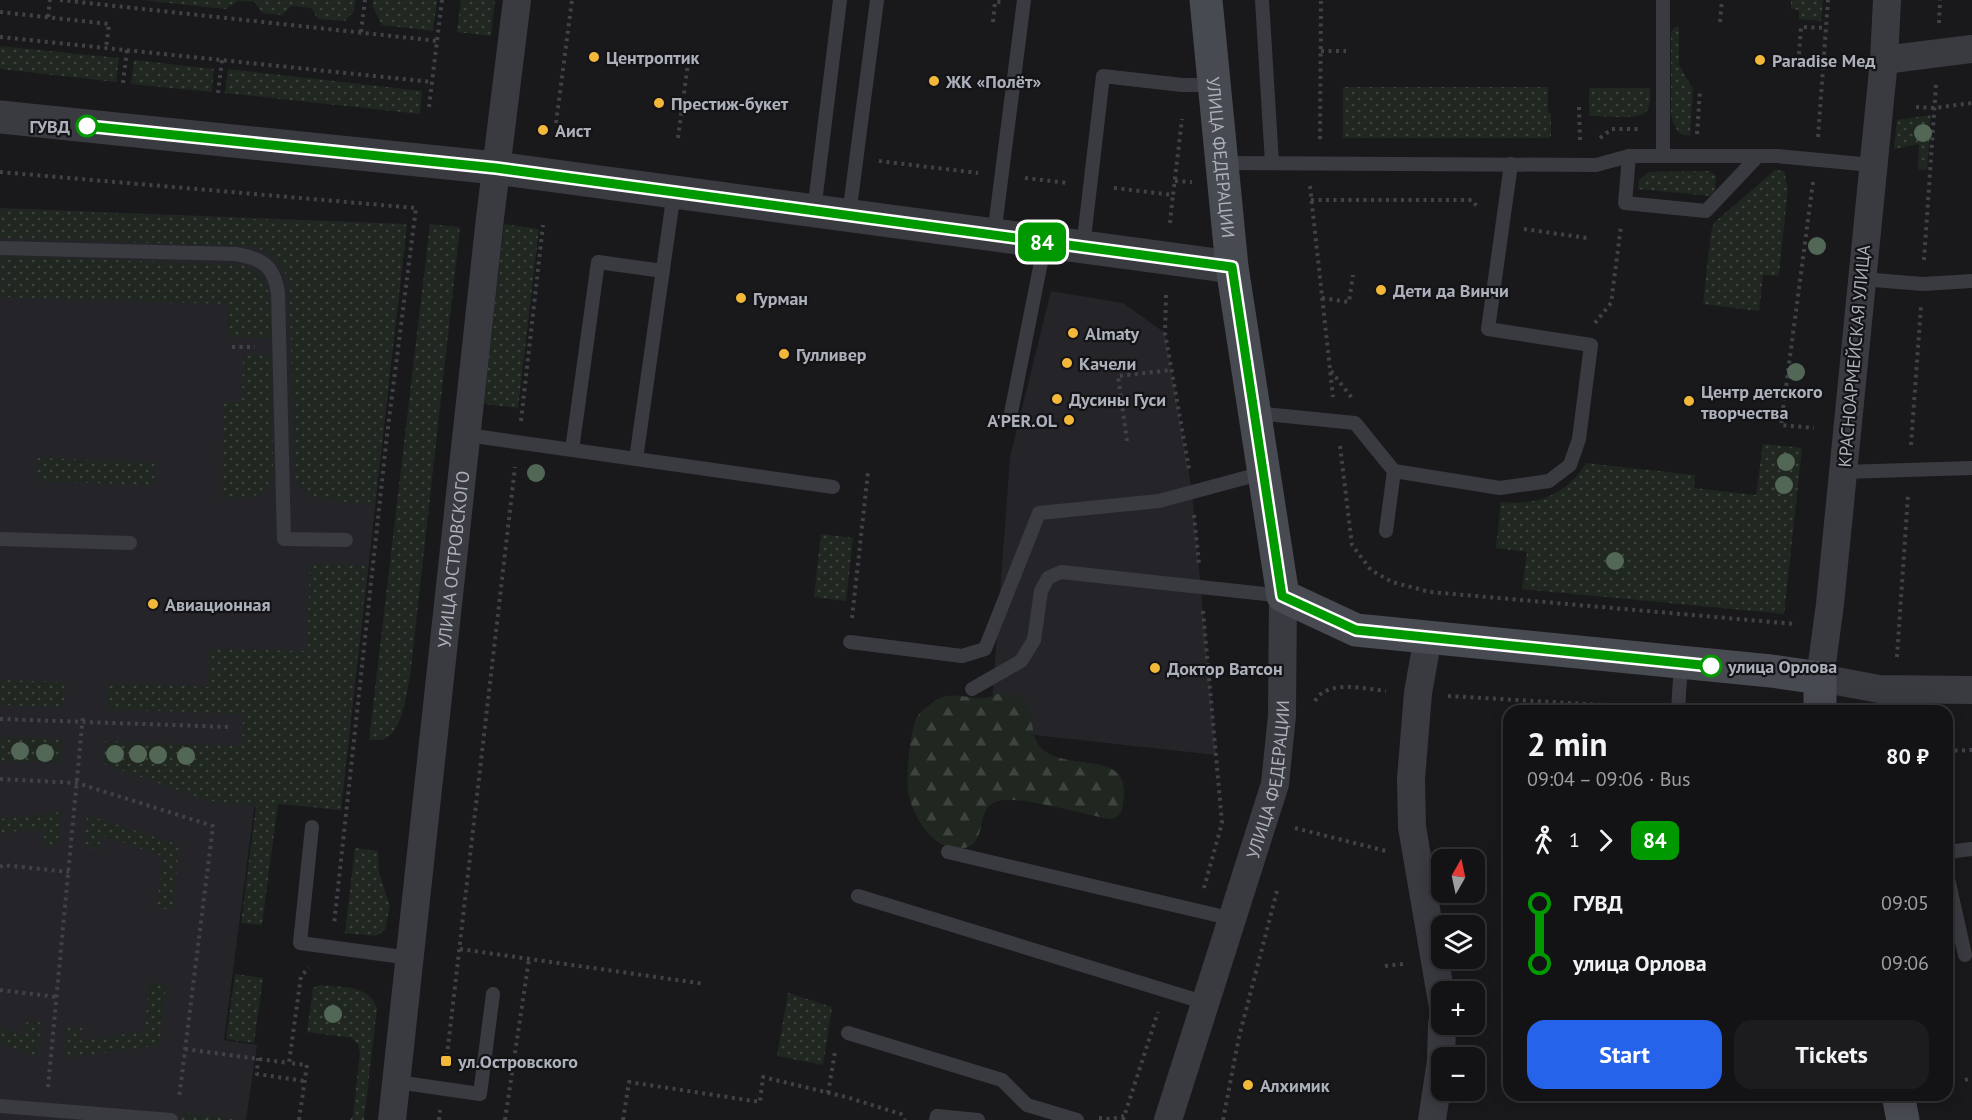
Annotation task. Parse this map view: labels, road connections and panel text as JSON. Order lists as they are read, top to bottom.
{
  "streets": {
    "main road": ["УЛИЦА ФЕДЕРАЦИИ", "КРАСНОАРМЕЙСКАЯ УЛИЦА"],
    "street": ["УЛИЦА ОСТРОВСКОГО"]
  },
  "places": {
    "other": [
      "Центроптик",
      "Paradise Мед",
      "ЖК «Полёт»",
      "Престиж-букет",
      "ГУВД",
      "Аист",
      "Дети да Винчи",
      "Гурман",
      "Almaty",
      "Гулливер",
      "Качели",
      "Дусины Гуси",
      "Центр детского творчества",
      "A'PER.OL",
      "Авиационная",
      "улица Орлова",
      "Доктор Ватсон",
      "Алхимик"
    ],
    "transit": ["ул.Островского"]
  },
  "lines": ["bus line 84"],
  "north": "top",
  "page": {
    "on_map": "84",
    "heading": ["2 min", "09:04 – 09:06 · Bus", "80 ₽"],
    "legs": ["1", "84"],
    "map_buttons": ["+", "−"],
    "list": [
      {
        "name": "ГУВД",
        "value": "09:05"
      },
      {
        "name": "улица Орлова",
        "value": "09:06"
      }
    ],
    "buttons": ["Start", "Tickets"]
  }
}
